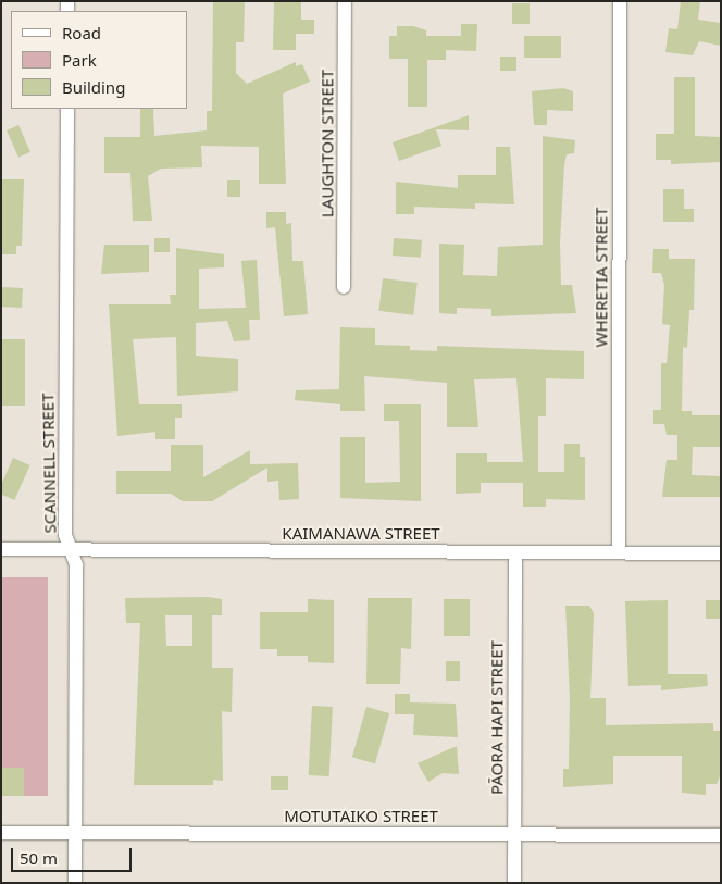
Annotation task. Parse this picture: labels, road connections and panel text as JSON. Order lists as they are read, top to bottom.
{
  "streets": {
    "street": [
      "LAUGHTON STREET",
      "WHERETIA STREET",
      "SCANNELL STREET",
      "KAIMANAWA STREET",
      "PĀORA HAPI STREET",
      "MOTUTAIKO STREET"
    ]
  },
  "crossings": [
    ["WHERETIA STREET", "KAIMANAWA STREET"],
    ["SCANNELL STREET", "KAIMANAWA STREET"],
    ["SCANNELL STREET", "MOTUTAIKO STREET"],
    ["KAIMANAWA STREET", "PĀORA HAPI STREET"],
    ["PĀORA HAPI STREET", "MOTUTAIKO STREET"]
  ],
  "legend": ["Road", "Park", "Building"],
  "scale_bar": "50 m"
}
